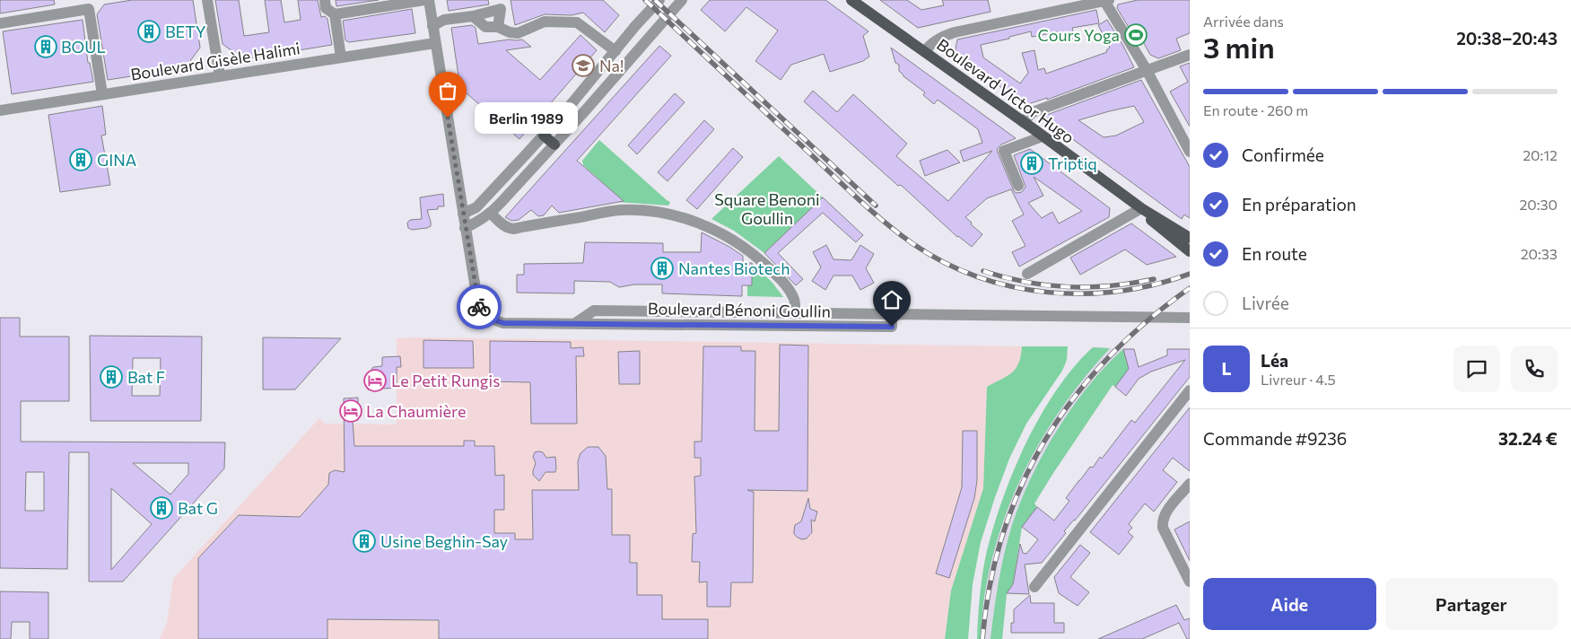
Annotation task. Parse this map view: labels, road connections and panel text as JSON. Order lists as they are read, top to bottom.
{
  "streets": {
    "main road": ["Boulevard Victor Hugo"],
    "street": ["Boulevard Gisèle Halimi", "Boulevard Bénoni Goullin"]
  },
  "crossings": [
    ["Boulevard Gisèle Halimi", "Boulevard Bénoni Goullin"]
  ],
  "parks": ["Square Benoni Goullin"],
  "places": {
    "building": [
      "BETY",
      "BOUL",
      "GINA",
      "Triptiq",
      "Nantes Biotech",
      "Bat F",
      "Bat G",
      "Usine Beghin-Say"
    ],
    "sports": ["Cours Yoga"],
    "school or university": ["Na!"],
    "other": ["Berlin 1989"],
    "hotel": ["Le Petit Rungis", "La Chaumière"]
  },
  "page": {
    "heading": ["3 min", "Arrivée dans", "20:38–20:43"],
    "panel": [
      "Léa",
      "Livreur · 4.5",
      "Commande #9236",
      "32.24 €"
    ],
    "bar": "En route · 260 m",
    "bubble": "Berlin 1989",
    "list": [
      ["Confirmée", "20:12"],
      ["En préparation", "20:30"],
      ["En route", "20:33"],
      "Livrée"
    ],
    "round": "L",
    "buttons": ["Aide", "Partager"]
  }
}
